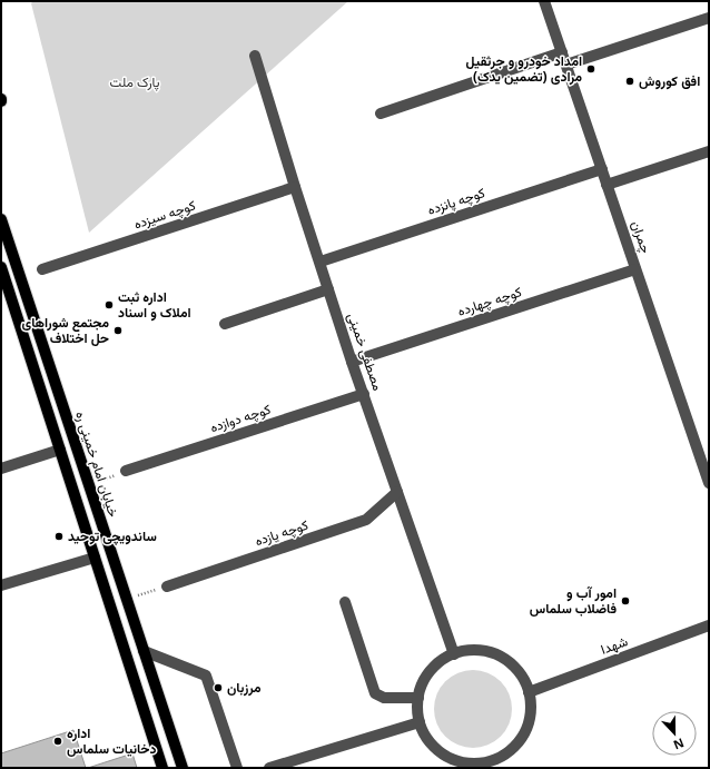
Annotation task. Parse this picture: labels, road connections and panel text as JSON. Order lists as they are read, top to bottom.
{
  "streets": {
    "main road": ["خیابان امام خمینی ره"],
    "street": [
      "کوچه پانزده",
      "کوچه سیزده",
      "چمران",
      "کوچه چهارده",
      "مصطفی خمینی",
      "کوچه دوازده",
      "کوچه یازده",
      "شهدا"
    ]
  },
  "crossings": [
    ["کوچه پانزده", "چمران"],
    ["کوچه پانزده", "مصطفی خمینی"],
    ["کوچه سیزده", "مصطفی خمینی"],
    ["چمران", "کوچه چهارده"],
    ["کوچه چهارده", "مصطفی خمینی"],
    ["مصطفی خمینی", "کوچه دوازده"],
    ["مصطفی خمینی", "کوچه یازده"],
    ["مصطفی خمینی", "شهدا"]
  ],
  "parks": ["پارک ملت"],
  "places": [
    "امداد خودرو و جرثقیل مرادی (تضمین یدک)",
    "افق کوروش",
    "اداره ثبت املاک و اسناد",
    "مجتمع شوراهای حل اختلاف",
    "ساندویچی توحید",
    "امور آب و فاضلاب سلماس",
    "مرزبان",
    "اداره دخانیات سلماس"
  ],
  "north": "bottom"
}
